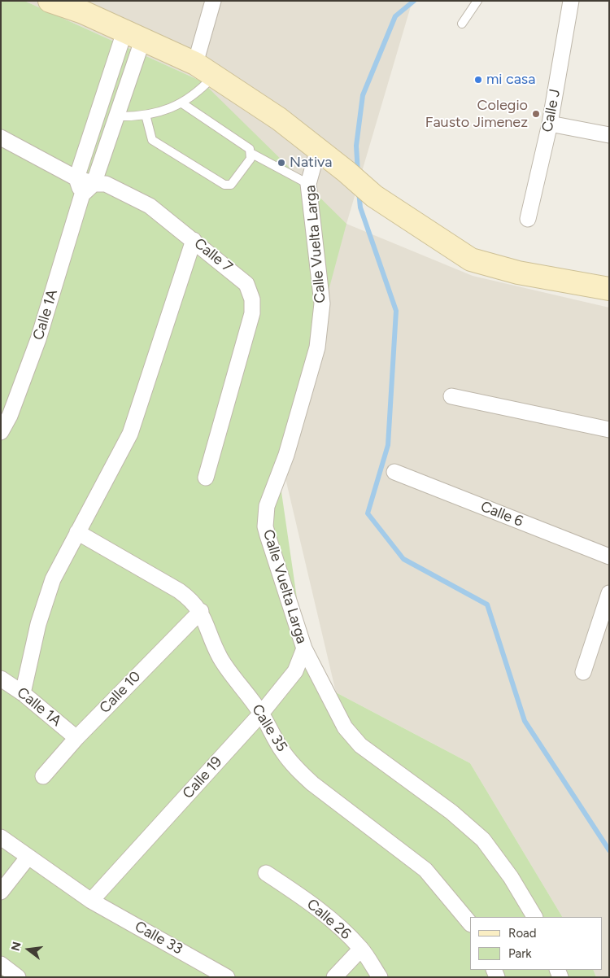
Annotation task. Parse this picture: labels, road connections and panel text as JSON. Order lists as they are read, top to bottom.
{
  "streets": {
    "street": [
      "Calle J",
      "Calle Vuelta Larga",
      "Calle 7",
      "Calle 1A",
      "Calle 6",
      "Calle 10",
      "Calle 35",
      "Calle 19",
      "Calle 26",
      "Calle 33"
    ]
  },
  "crossings": [
    ["Calle Vuelta Larga", "Calle 19"],
    ["Calle 1A", "Calle 10"],
    ["Calle 10", "Calle 35"],
    ["Calle 35", "Calle 19"],
    ["Calle 19", "Calle 33"]
  ],
  "places": ["mi casa", "Colegio Fausto Jimenez", "Nativa"],
  "legend": ["Road", "Park"],
  "north": "left"
}
